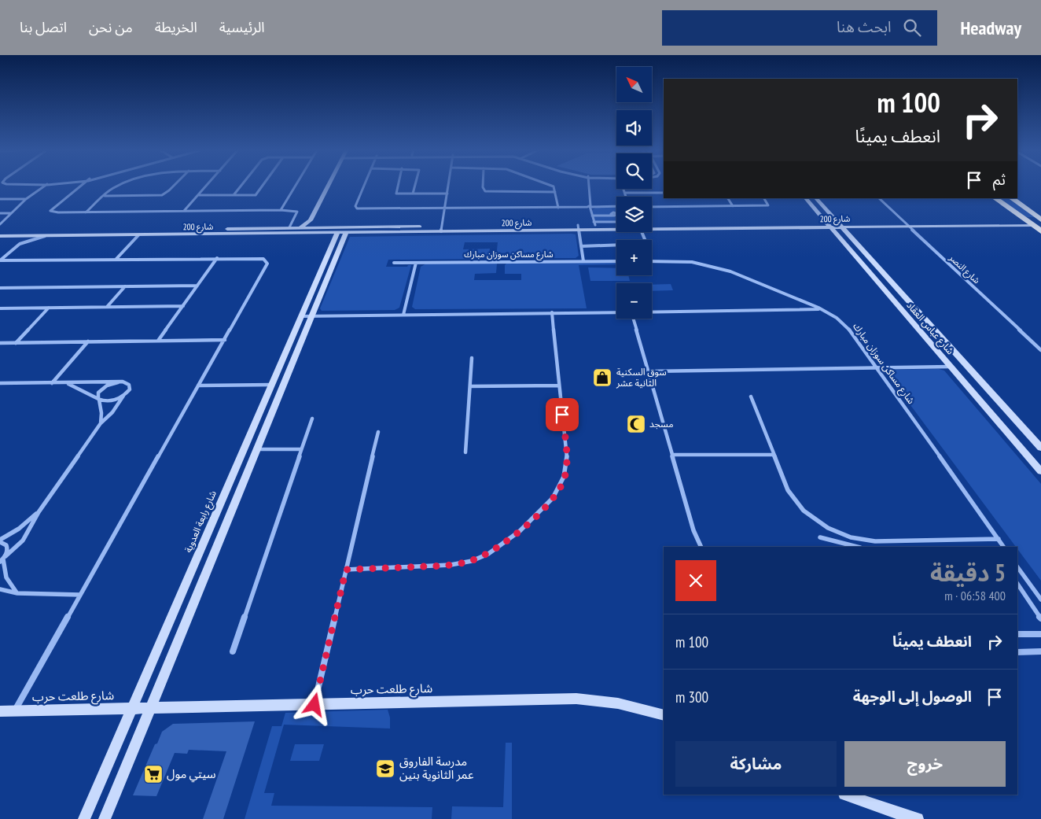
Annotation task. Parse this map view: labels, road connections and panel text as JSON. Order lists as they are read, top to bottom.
{
  "streets": {
    "street": [
      "شارع 200",
      "شارع مساكن سوزان مبارك",
      "شارع النصر",
      "شارع عباس العقاد",
      "شارع رابعة العدوية",
      "شارع طلعت حرب"
    ]
  },
  "crossings": [
    ["شارع 200", "شارع النصر"],
    ["شارع 200", "شارع عباس العقاد"],
    ["شارع 200", "شارع رابعة العدوية"],
    ["شارع رابعة العدوية", "شارع طلعت حرب"]
  ],
  "places": {
    "shop": ["سوق السكنية الثانية عشر"],
    "mosque": ["مسجد"],
    "school or university": ["مدرسة الفاروق عمر الثانوية بنين"],
    "supermarket": ["سيتي مول"]
  },
  "north": "top left",
  "page": {
    "header": "Headway",
    "search": "ابحث هنا",
    "nav": [
      "الرئيسية",
      "الخريطة",
      "من نحن",
      "اتصل بنا"
    ],
    "map_buttons": ["+", "−"],
    "turn": ["100 m", "انعطف يمينًا"],
    "then": "ثم",
    "heading": ["5 دقيقة", "400 m · 06:58"],
    "list": [
      {
        "name": "انعطف يمينًا",
        "value": "100 m"
      },
      {
        "name": "الوصول إلى الوجهة",
        "value": "300 m"
      }
    ],
    "buttons": ["خروج", "مشاركة"]
  }
}
